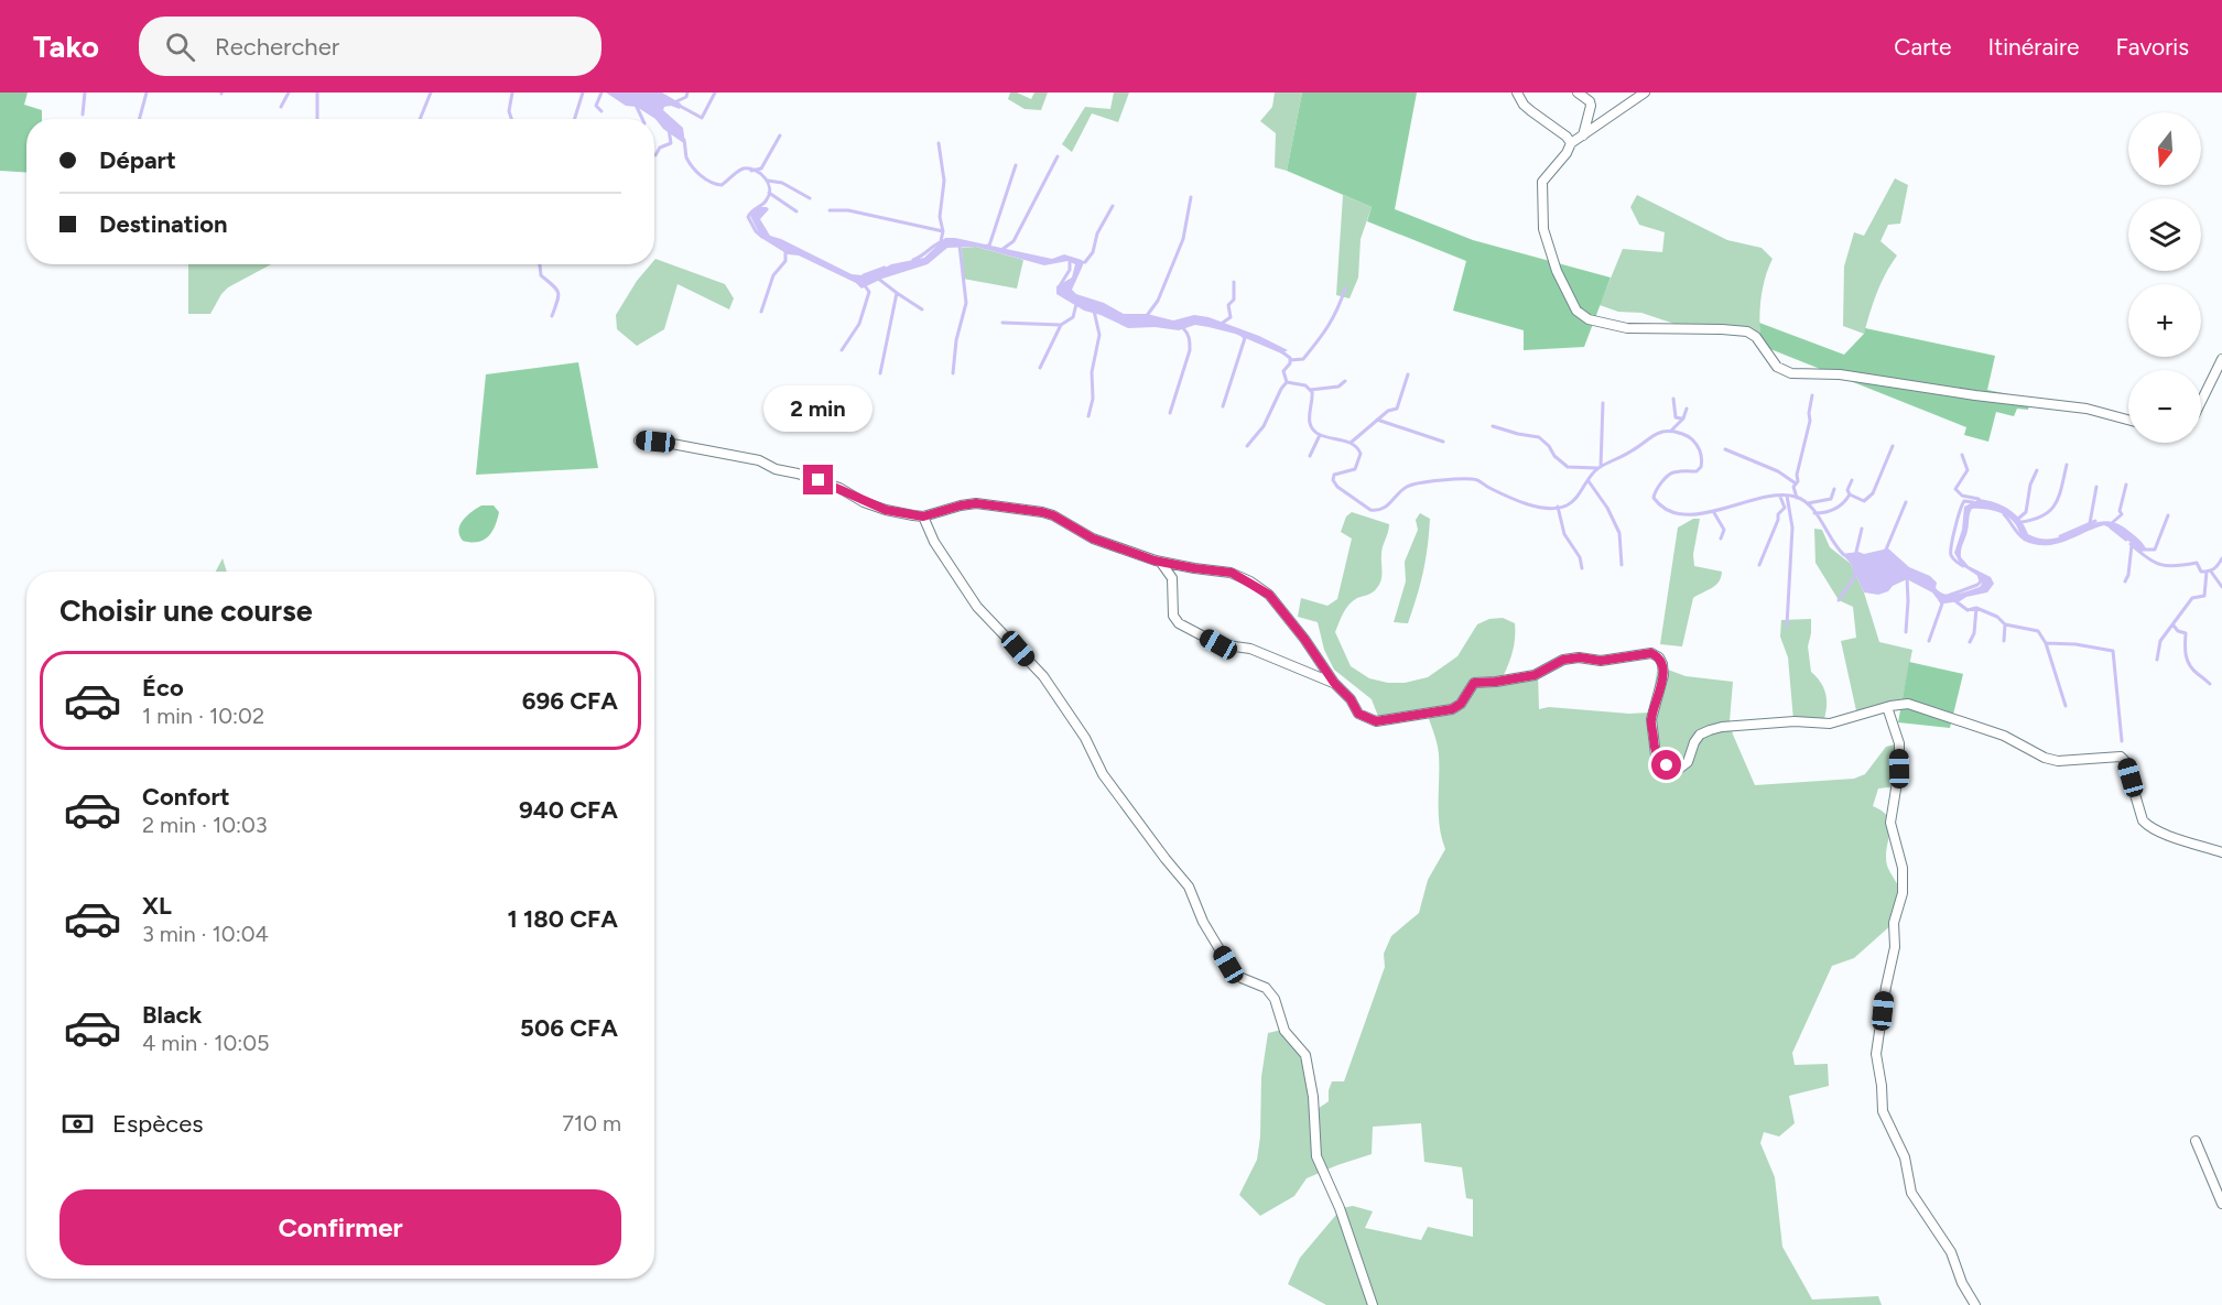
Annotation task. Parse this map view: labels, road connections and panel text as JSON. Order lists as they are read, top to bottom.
{
  "north": "bottom",
  "page": {
    "header": "Tako",
    "search": "Rechercher",
    "nav": ["Carte", "Itinéraire", "Favoris"],
    "map_buttons": ["+", "−"],
    "banner": ["Départ", "Destination"],
    "bubble": "2 min",
    "heading": "Choisir une course",
    "list": [
      {
        "name": "Éco",
        "note": "1 min · 10:02",
        "value": "696 CFA"
      },
      {
        "name": "Confort",
        "note": "2 min · 10:03",
        "value": "940 CFA"
      },
      {
        "name": "XL",
        "note": "3 min · 10:04",
        "value": "1 180 CFA"
      },
      {
        "name": "Black",
        "note": "4 min · 10:05",
        "value": "506 CFA"
      }
    ],
    "pay": ["Espèces", "710 m"],
    "buttons": "Confirmer"
  }
}
